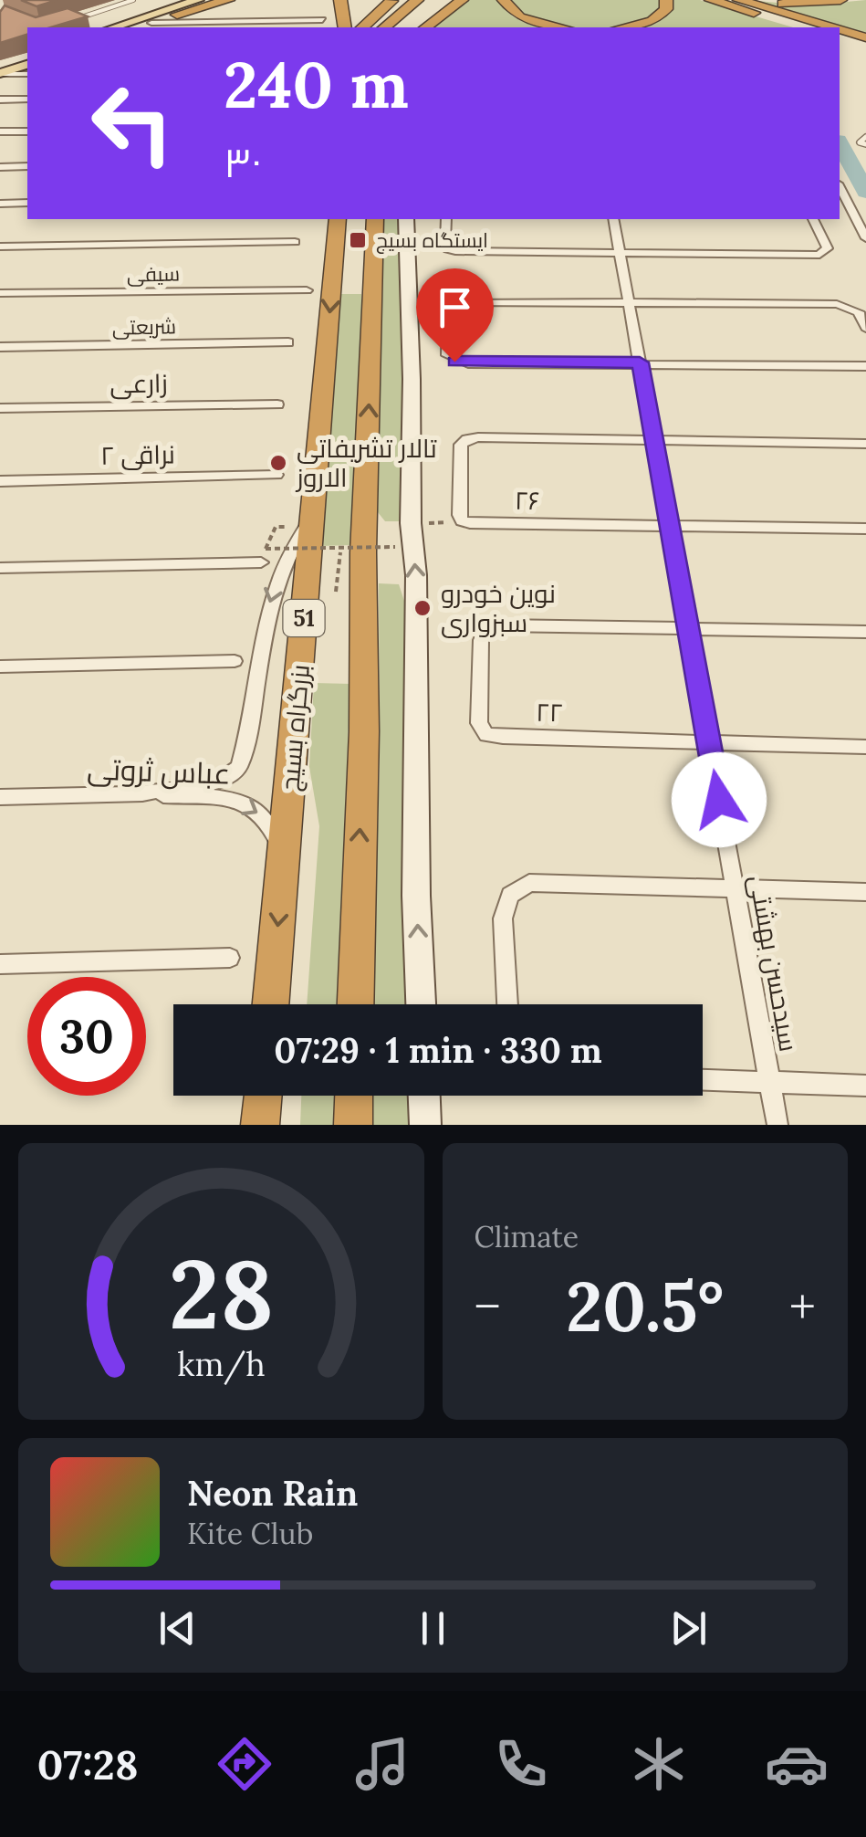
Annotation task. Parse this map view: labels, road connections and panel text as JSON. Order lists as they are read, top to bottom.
{
  "streets": {
    "highway": ["51", "بزرگراه بسیج"],
    "street": [
      "سیفی",
      "شریعتی",
      "زارعی",
      "نراقی ۲",
      "۲۶",
      "۲۲",
      "عباس ثروتی",
      "سیدحسن بهشتی"
    ]
  },
  "crossings": [
    ["۲۶", "سیدحسن بهشتی"],
    ["۲۲", "سیدحسن بهشتی"],
    ["بزرگراه بسیج", "عباس ثروتی"]
  ],
  "one_way": ["عباس ثروتی"],
  "places": {
    "transit": ["ایستگاه بسیج"],
    "other": ["تالار تشریفاتی الاروز", "نوین خودرو سبزواری"]
  },
  "page": {
    "turn": ["240 m", "۳۰"],
    "limit": "30",
    "trip": "07:29 · 1 min · 330 m",
    "tile": "Climate",
    "heat": ["−", "20.5°", "+"],
    "song": ["Neon Rain", "Kite Club"],
    "tabs": "07:28",
    "gauge": ["28", "km/h"]
  }
}
